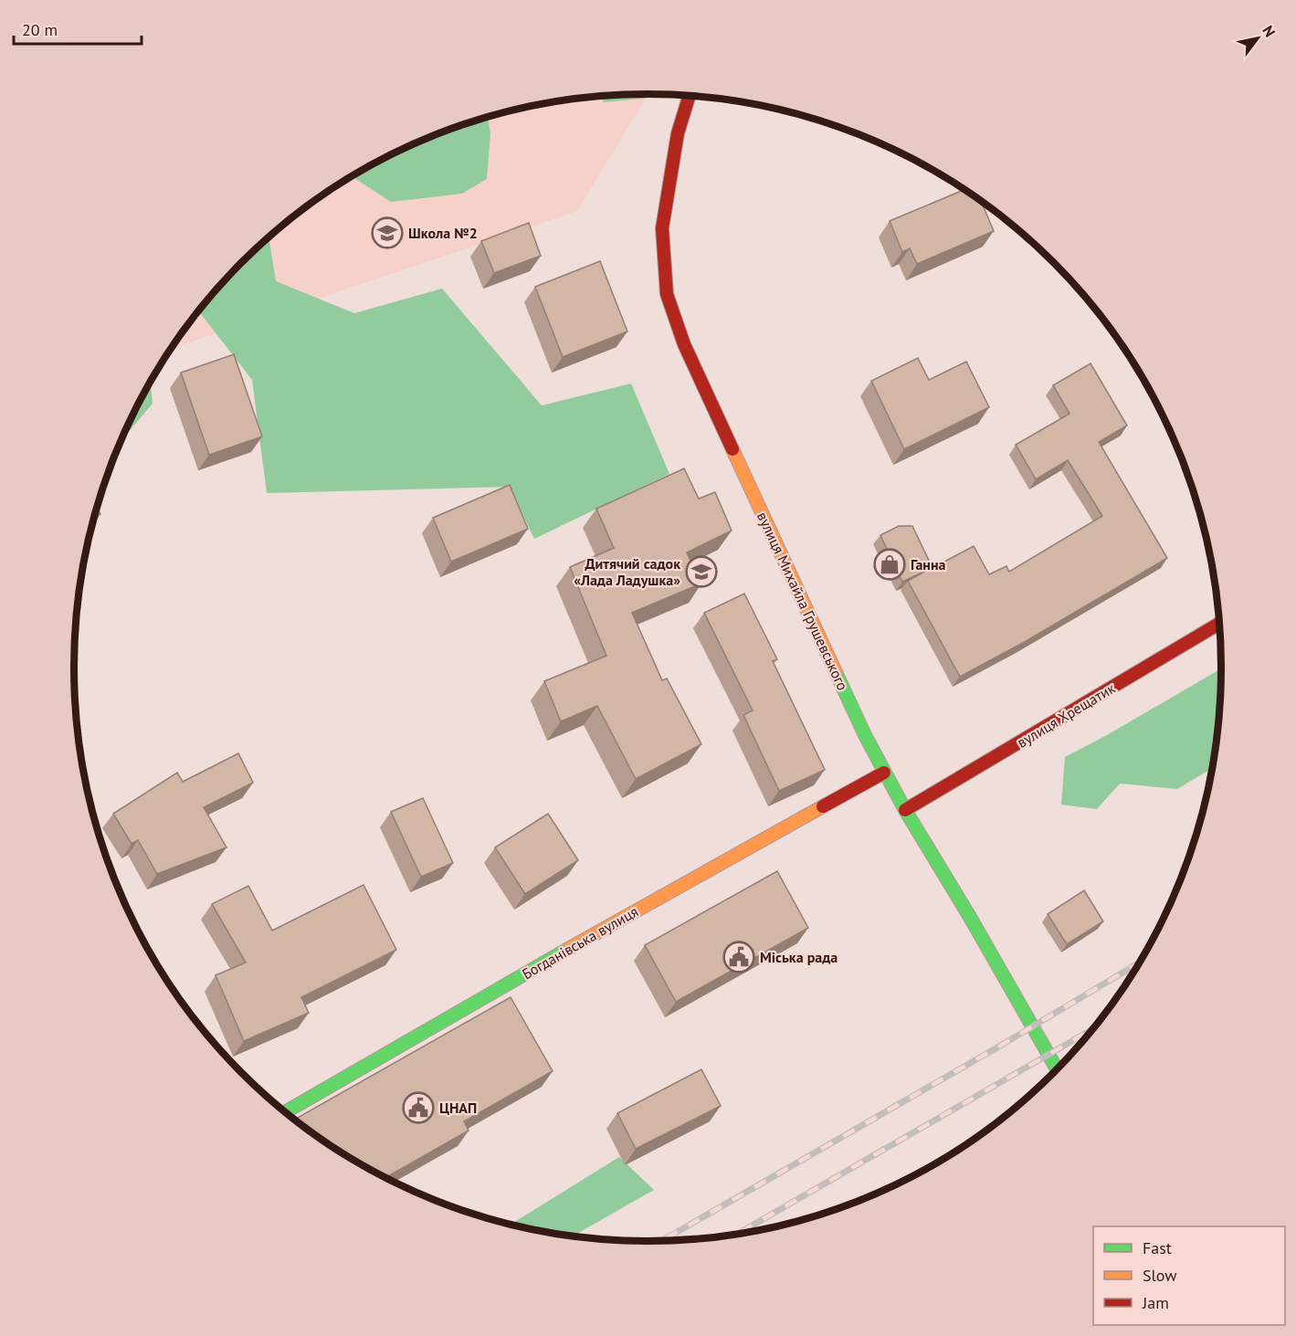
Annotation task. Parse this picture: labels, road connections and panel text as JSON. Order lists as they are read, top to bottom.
{
  "streets": {
    "street": ["вулиця Михайла Грушевського", "вулиця Хрещатик", "Богданівська вулиця"]
  },
  "crossings": [
    ["вулиця Михайла Грушевського", "вулиця Хрещатик"],
    ["вулиця Михайла Грушевського", "Богданівська вулиця"]
  ],
  "places": {
    "school or university": ["Школа №2", "Дитячий садок «Лада Ладушка»"],
    "shop": ["Ганна"],
    "public building": ["Міська рада", "ЦНАП"]
  },
  "legend": ["Fast", "Slow", "Jam"],
  "scale_bar": "20 m",
  "north": "top right"
}
